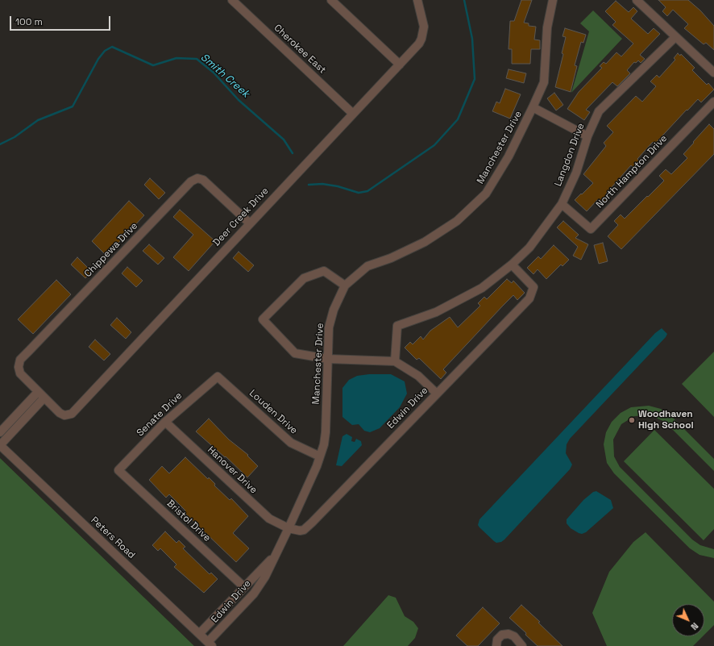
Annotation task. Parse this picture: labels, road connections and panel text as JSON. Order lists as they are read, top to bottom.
{
  "streets": {
    "street": [
      "Cherokee East",
      "Manchester Drive",
      "Langdon Drive",
      "North Hampton Drive",
      "Deer Creek Drive",
      "Chippewa Drive",
      "Edwin Drive",
      "Louden Drive",
      "Senate Drive",
      "Hanover Drive",
      "Bristol Drive",
      "Peters Road"
    ]
  },
  "crossings": [
    ["Cherokee East", "Deer Creek Drive"],
    ["Manchester Drive", "Edwin Drive"],
    ["Manchester Drive", "Louden Drive"],
    ["Manchester Drive", "Hanover Drive"],
    ["Langdon Drive", "North Hampton Drive"],
    ["Langdon Drive", "Edwin Drive"],
    ["Deer Creek Drive", "Chippewa Drive"],
    ["Edwin Drive", "Hanover Drive"],
    ["Edwin Drive", "Bristol Drive"],
    ["Edwin Drive", "Peters Road"],
    ["Louden Drive", "Senate Drive"],
    ["Senate Drive", "Hanover Drive"],
    ["Senate Drive", "Bristol Drive"]
  ],
  "water": ["Smith Creek"],
  "places": ["Woodhaven High School"],
  "scale_bar": "100 m",
  "north": "bottom right"
}
